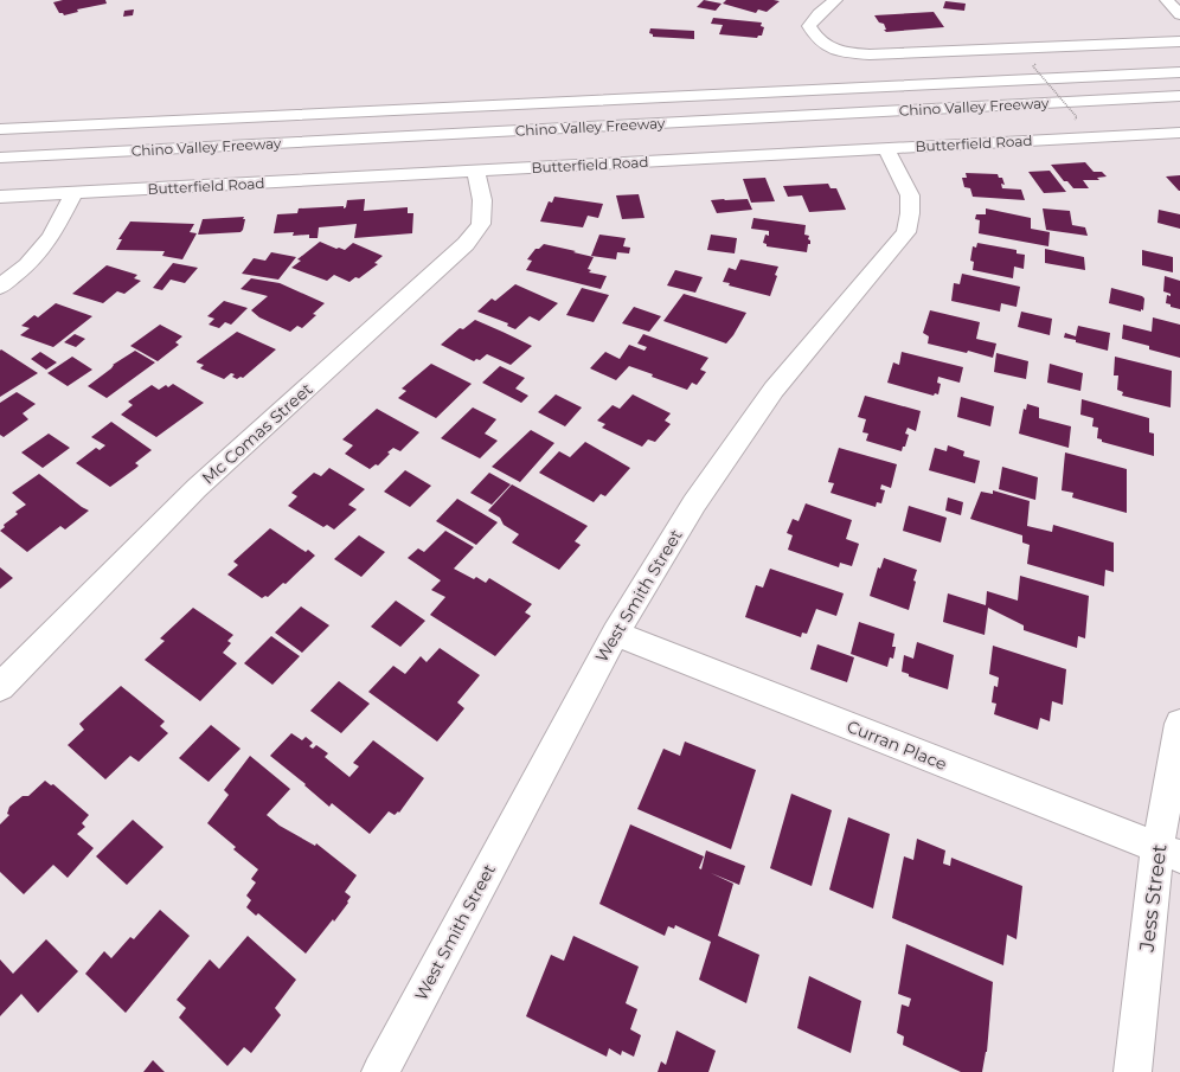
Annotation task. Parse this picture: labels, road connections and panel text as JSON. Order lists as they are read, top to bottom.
{
  "streets": {
    "main road": [
      "Chino Valley Freeway",
      "Butterfield Road",
      "Mc Comas Street",
      "West Smith Street",
      "Curran Place",
      "Jess Street"
    ]
  },
  "crossings": [
    ["Butterfield Road", "Mc Comas Street"],
    ["Butterfield Road", "West Smith Street"],
    ["West Smith Street", "Curran Place"],
    ["Curran Place", "Jess Street"]
  ]
}
